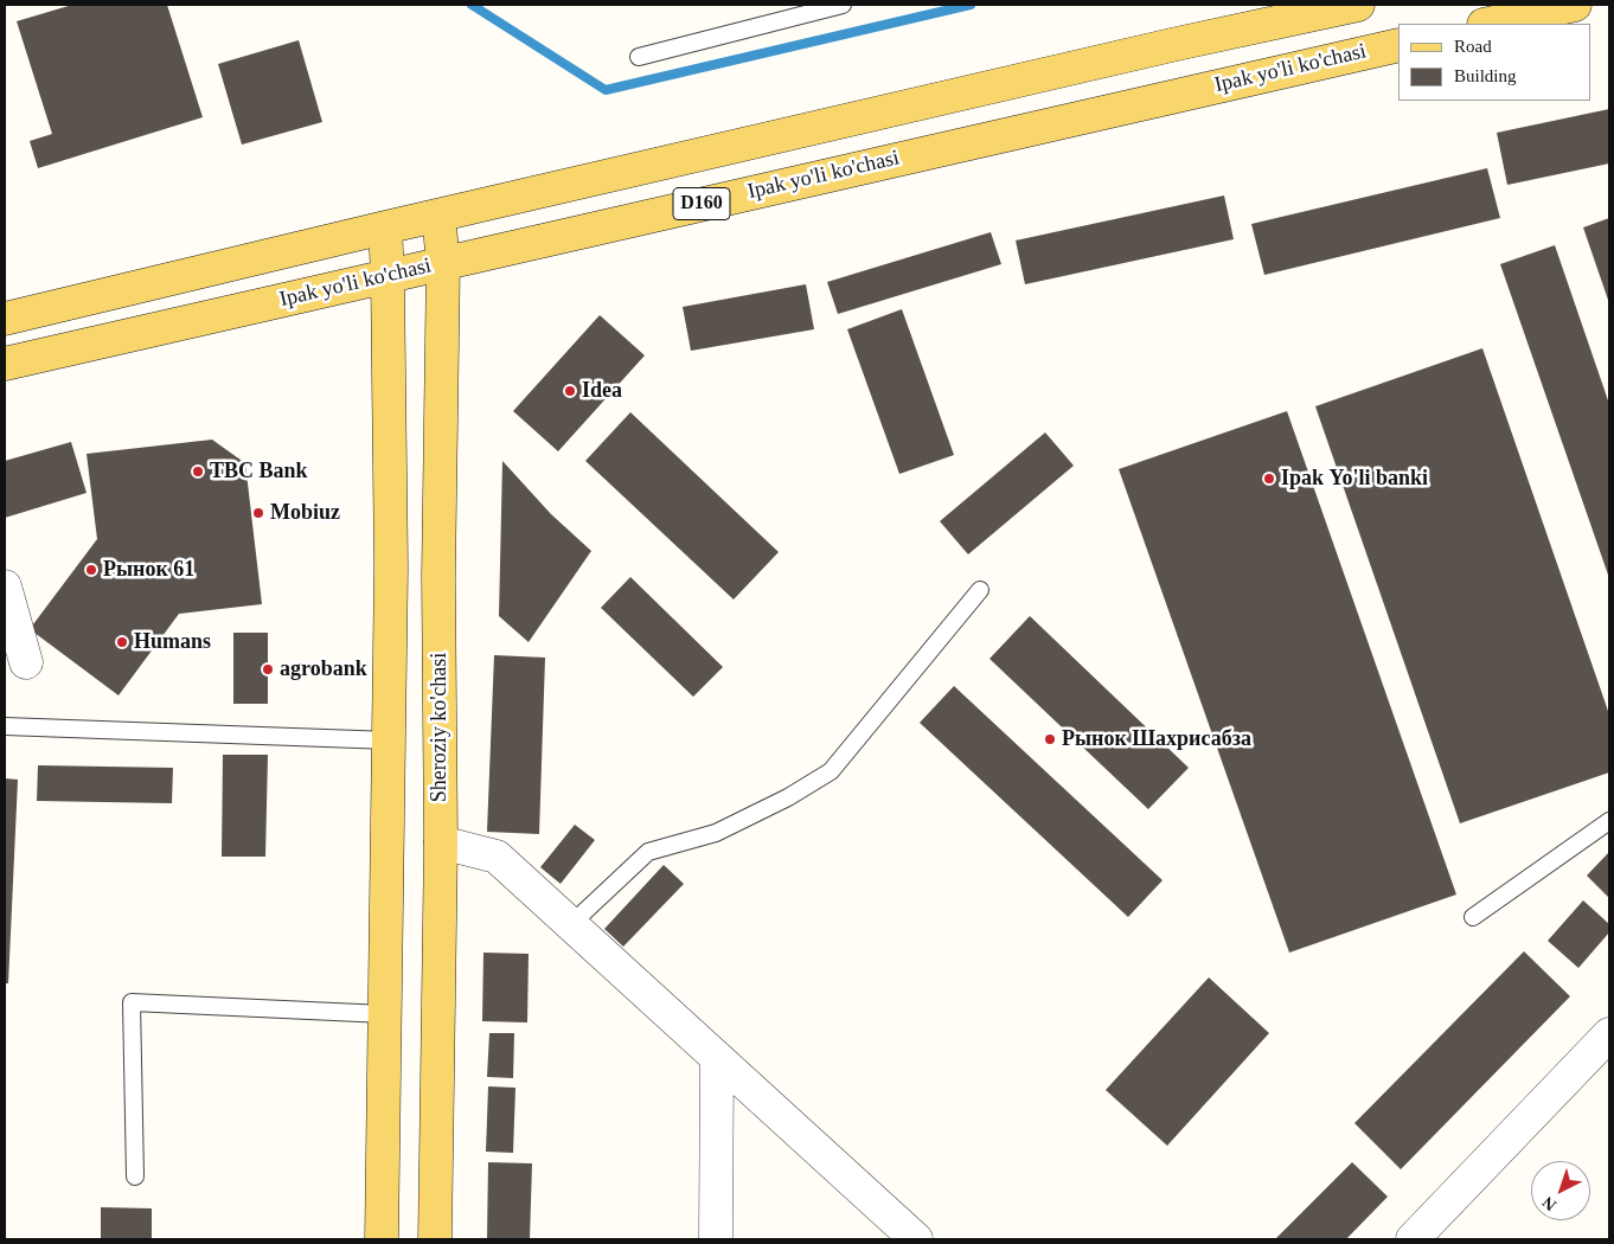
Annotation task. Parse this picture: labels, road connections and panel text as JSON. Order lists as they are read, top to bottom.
{
  "streets": {
    "main road": ["Ipak yo'li ko'chasi", "D160", "Sheroziy ko'chasi"]
  },
  "crossings": [
    ["Ipak yo'li ko'chasi", "Sheroziy ko'chasi"],
    ["D160", "Sheroziy ko'chasi"]
  ],
  "places": [
    "Idea",
    "TBC Bank",
    "Ipak Yo'li banki",
    "Mobiuz",
    "Рынок 61",
    "Humans",
    "agrobank",
    "Рынок Шахрисабза"
  ],
  "legend": ["Road", "Building"],
  "north": "bottom left"
}
